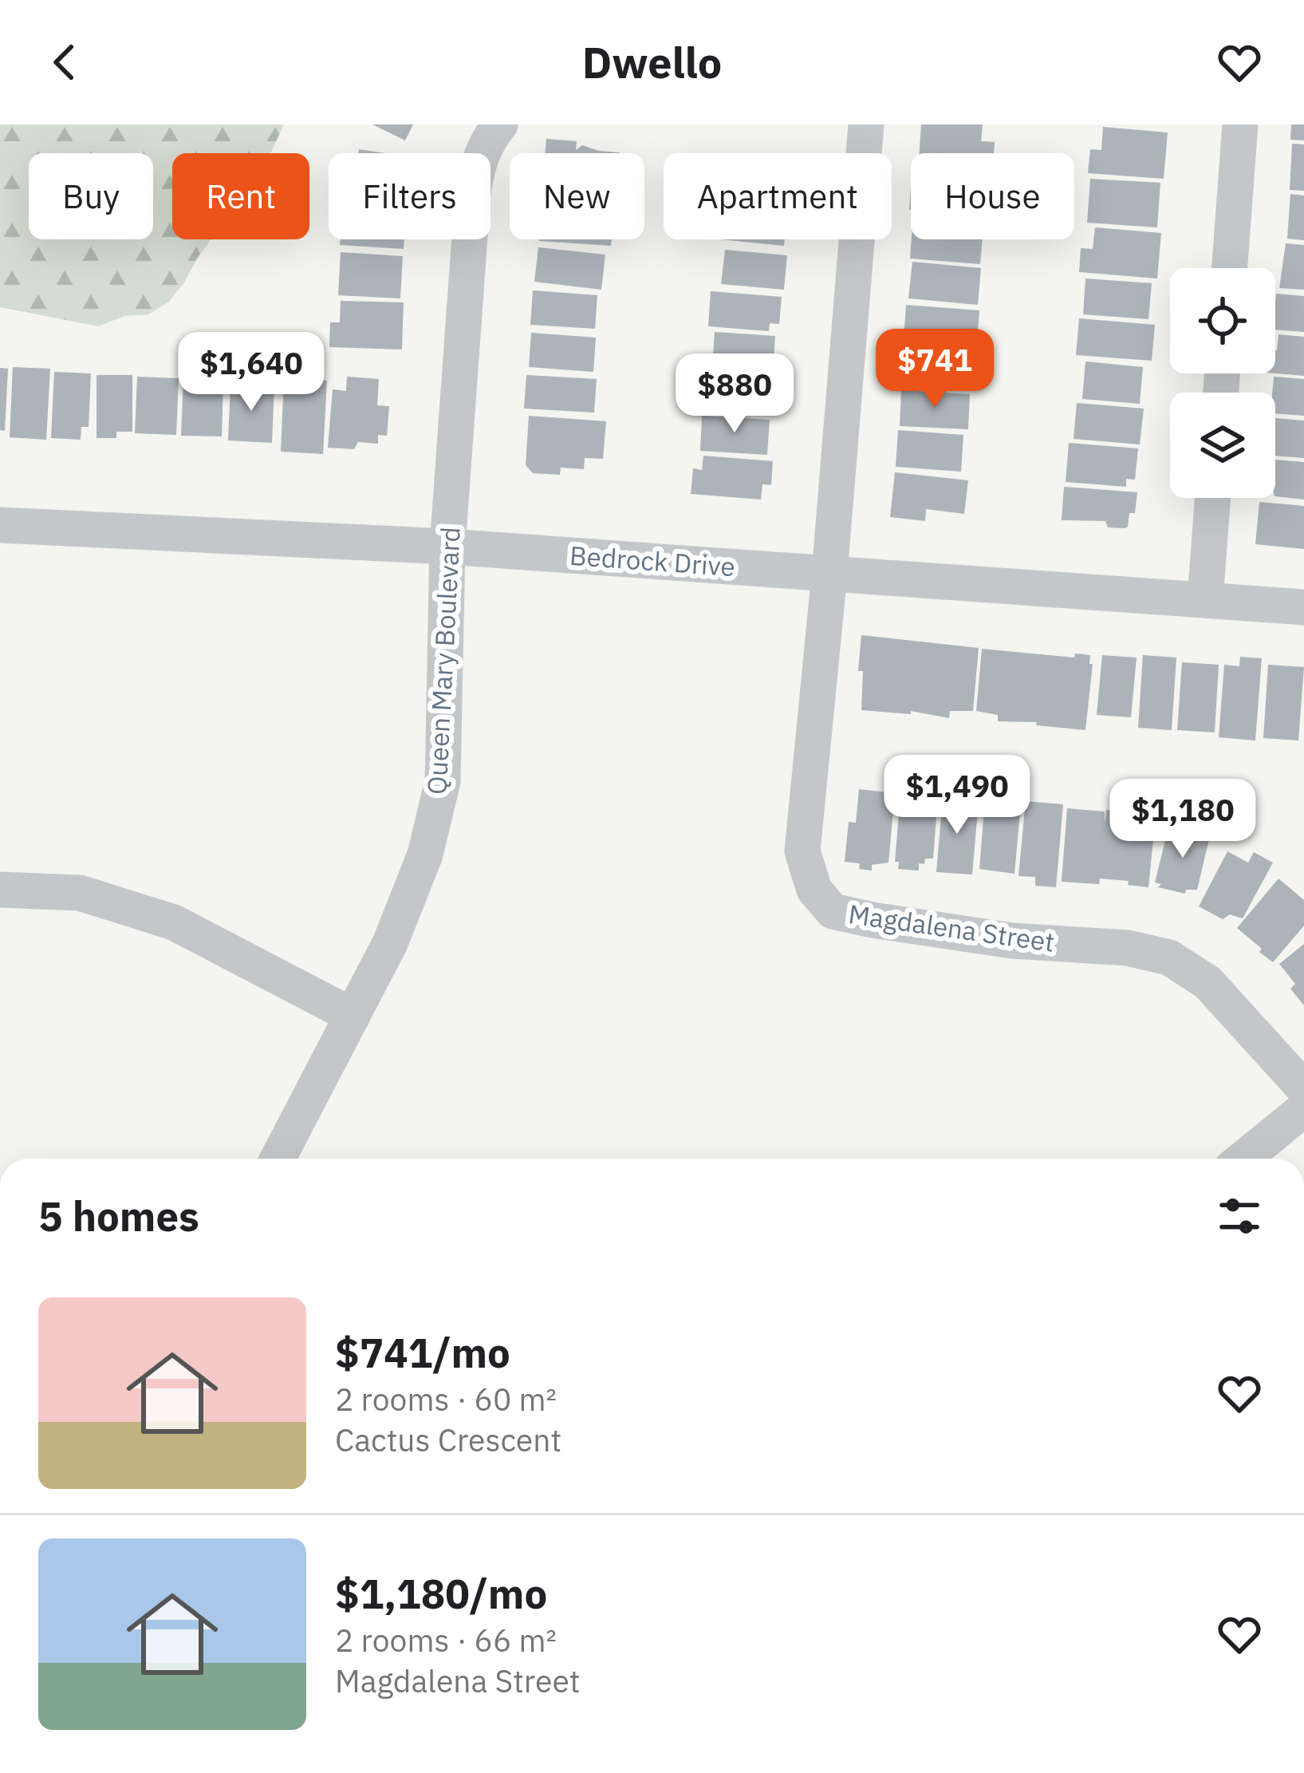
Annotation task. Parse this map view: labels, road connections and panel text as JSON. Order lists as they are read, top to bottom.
{
  "streets": {
    "street": ["Bedrock Drive", "Queen Mary Boulevard", "Magdalena Street"]
  },
  "crossings": [
    ["Bedrock Drive", "Queen Mary Boulevard"],
    ["Bedrock Drive", "Magdalena Street"]
  ],
  "page": {
    "header": "Dwello",
    "chip": [
      "Buy",
      "Rent",
      "Filters",
      "New",
      "Apartment",
      "House"
    ],
    "price": [
      "$741",
      "$1,640",
      "$880",
      "$1,490",
      "$1,180"
    ],
    "heading": "5 homes",
    "list": [
      {
        "name": "$741/mo",
        "note": "2 rooms · 60 m² · Cactus Crescent"
      },
      {
        "name": "$1,180/mo",
        "note": "2 rooms · 66 m² · Magdalena Street"
      }
    ]
  }
}
